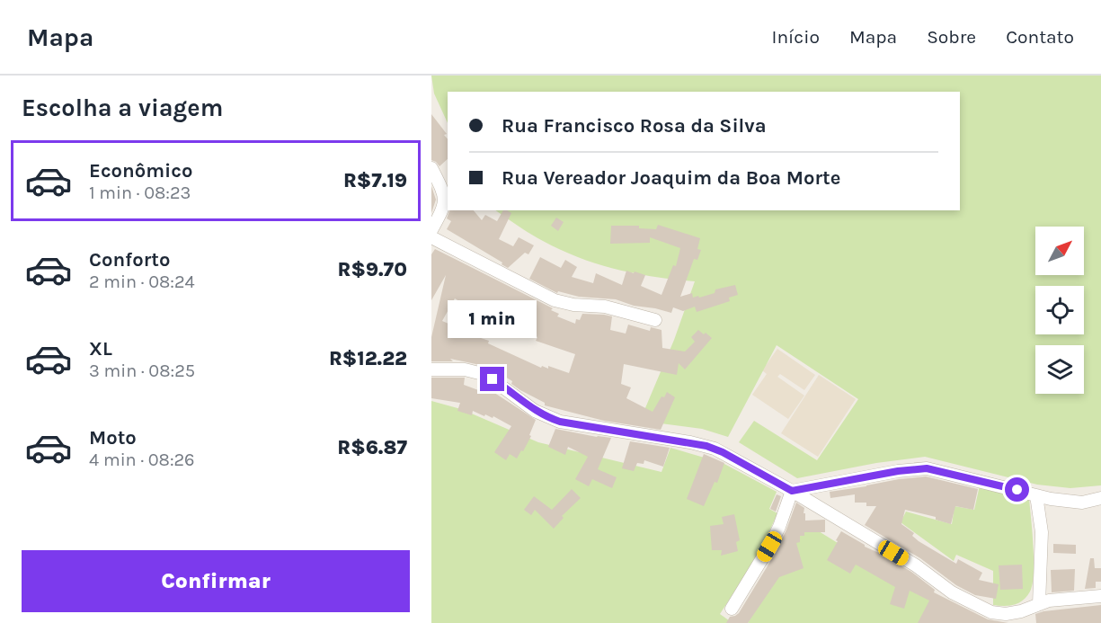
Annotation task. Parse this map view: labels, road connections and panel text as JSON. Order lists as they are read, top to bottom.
{
  "north": "top right",
  "page": {
    "header": "Mapa",
    "nav": [
      "Início",
      "Mapa",
      "Sobre",
      "Contato"
    ],
    "heading": "Escolha a viagem",
    "banner": ["Rua Francisco Rosa da Silva", "Rua Vereador Joaquim da Boa Morte"],
    "list": [
      {
        "name": "Econômico",
        "note": "1 min · 08:23",
        "value": "R$7.19"
      },
      {
        "name": "Conforto",
        "note": "2 min · 08:24",
        "value": "R$9.70"
      },
      {
        "name": "XL",
        "note": "3 min · 08:25",
        "value": "R$12.22"
      },
      {
        "name": "Moto",
        "note": "4 min · 08:26",
        "value": "R$6.87"
      }
    ],
    "bubble": "1 min",
    "buttons": "Confirmar"
  }
}
